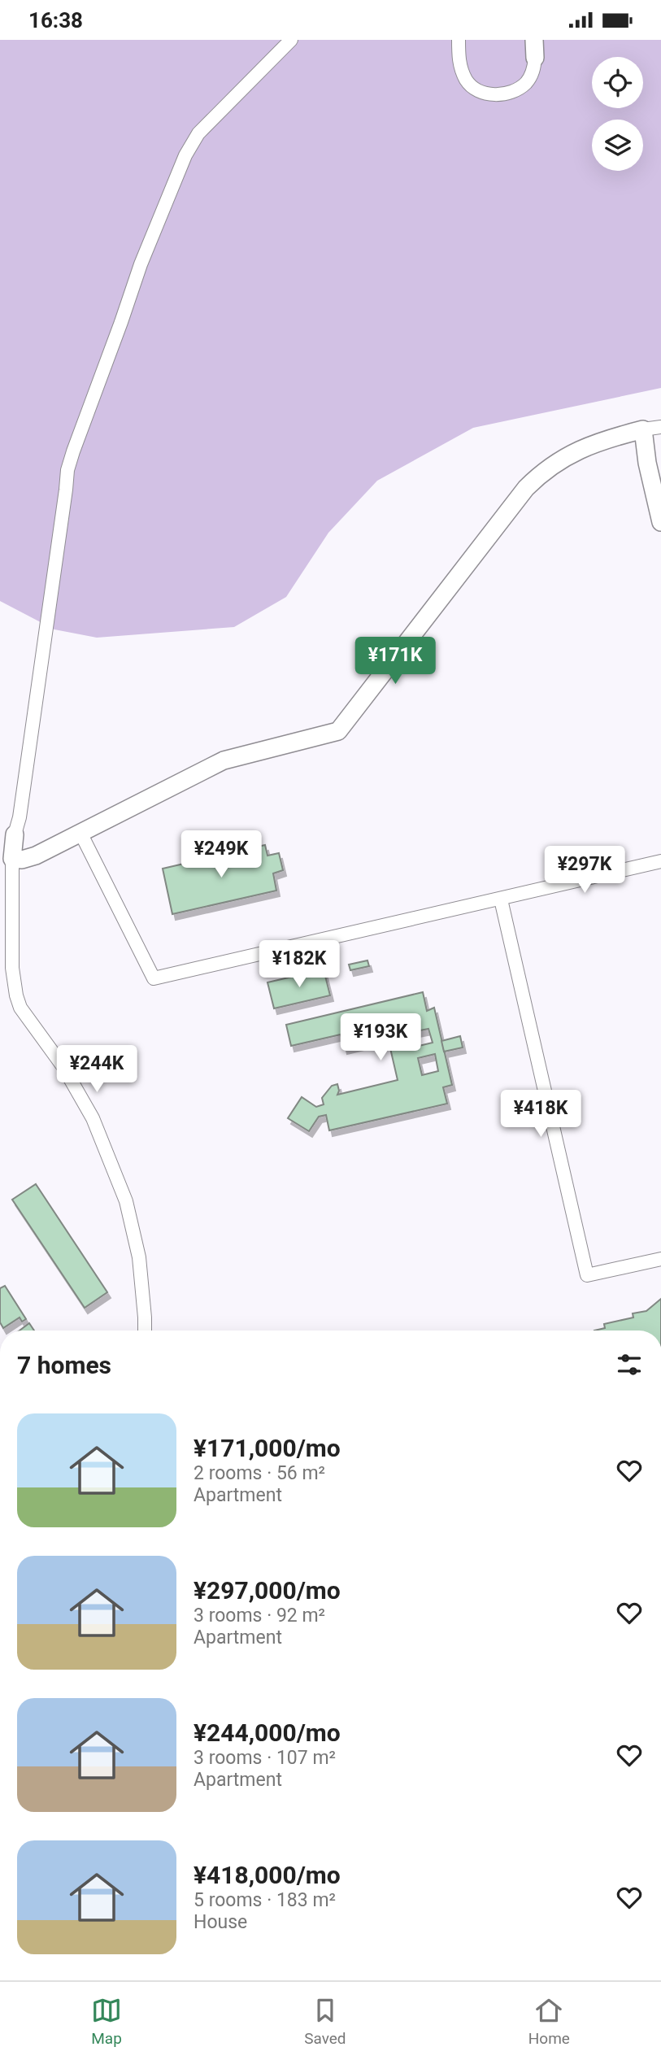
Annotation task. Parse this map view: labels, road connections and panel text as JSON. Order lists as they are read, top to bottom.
{
  "page": {
    "status": "16:38",
    "price": [
      "¥171K",
      "¥249K",
      "¥297K",
      "¥182K",
      "¥193K",
      "¥244K",
      "¥418K"
    ],
    "heading": "7 homes",
    "list": [
      {
        "name": "¥171,000/mo",
        "note": "2 rooms · 56 m² · Apartment"
      },
      {
        "name": "¥297,000/mo",
        "note": "3 rooms · 92 m² · Apartment"
      },
      {
        "name": "¥244,000/mo",
        "note": "3 rooms · 107 m² · Apartment"
      },
      {
        "name": "¥418,000/mo",
        "note": "5 rooms · 183 m² · House"
      }
    ],
    "tabs": ["Map", "Saved", "Home"]
  }
}
